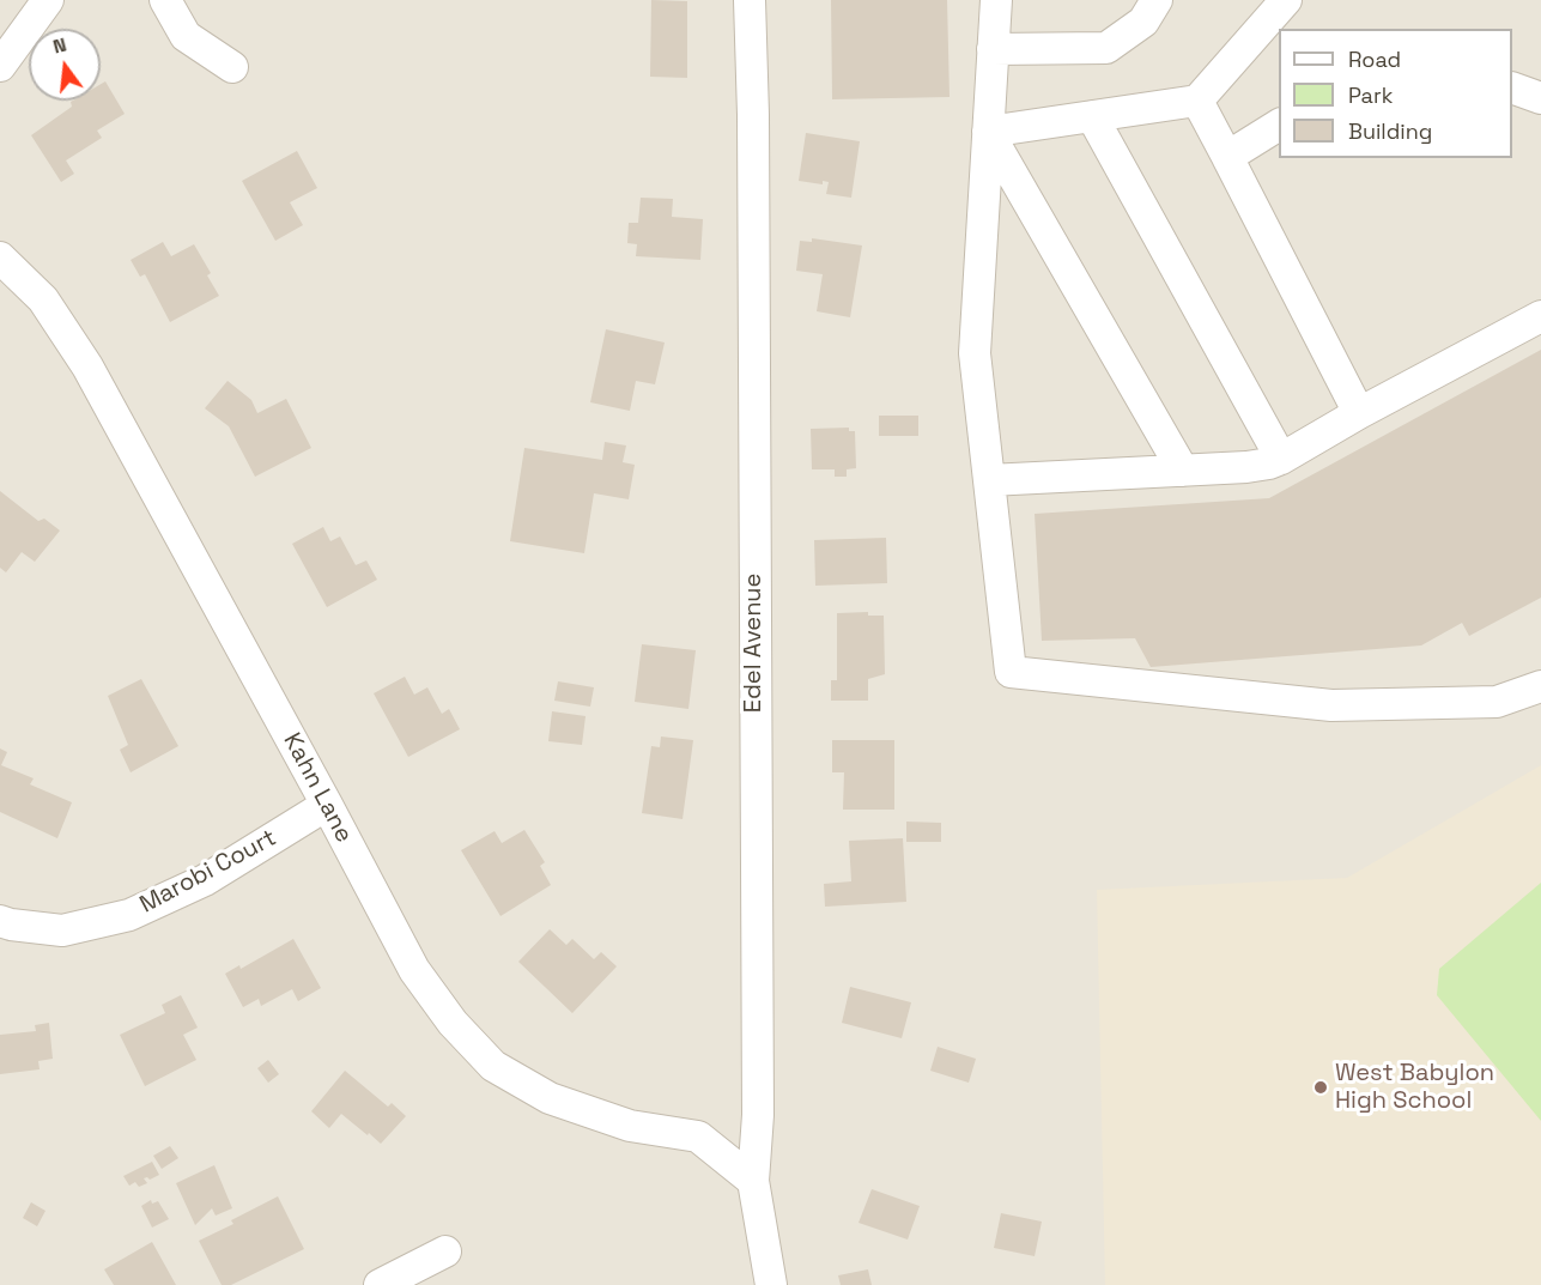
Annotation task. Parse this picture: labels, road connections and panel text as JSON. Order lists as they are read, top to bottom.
{
  "streets": {
    "street": ["Edel Avenue", "Kahn Lane", "Marobi Court"]
  },
  "crossings": [
    ["Edel Avenue", "Kahn Lane"],
    ["Kahn Lane", "Marobi Court"]
  ],
  "places": ["West Babylon High School"],
  "legend": ["Road", "Park", "Building"],
  "north": "top"
}
